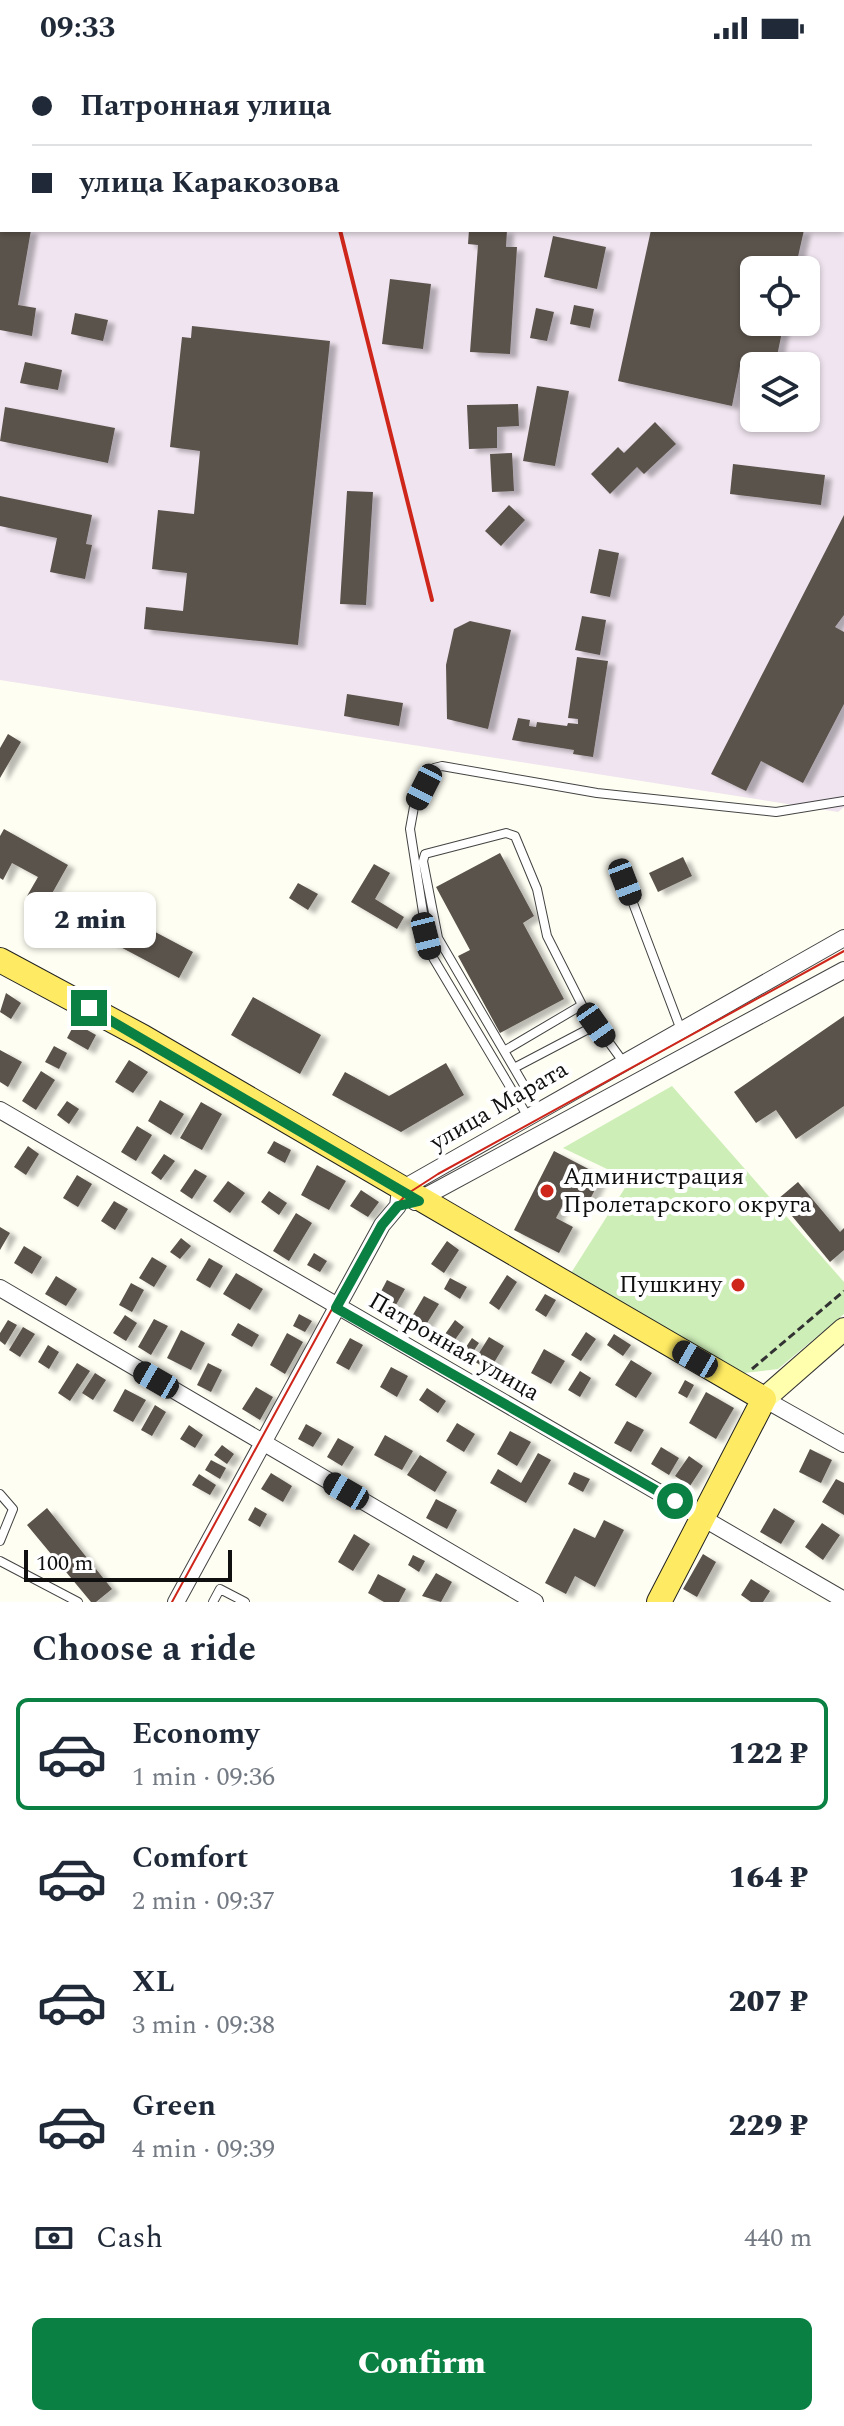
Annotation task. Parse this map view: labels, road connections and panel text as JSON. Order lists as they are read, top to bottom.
{
  "streets": {
    "street": ["улица Марата", "Патронная улица"]
  },
  "crossings": [
    ["улица Марата", "Патронная улица"]
  ],
  "places": ["Администрация Пролетарского округа", "Пушкину"],
  "scale_bar": "100 m",
  "page": {
    "status": "09:33",
    "banner": ["Патронная улица", "улица Каракозова"],
    "bubble": "2 min",
    "scale": "100 m",
    "heading": "Choose a ride",
    "list": [
      {
        "name": "Economy",
        "note": "1 min · 09:36",
        "value": "122 ₽"
      },
      {
        "name": "Comfort",
        "note": "2 min · 09:37",
        "value": "164 ₽"
      },
      {
        "name": "XL",
        "note": "3 min · 09:38",
        "value": "207 ₽"
      },
      {
        "name": "Green",
        "note": "4 min · 09:39",
        "value": "229 ₽"
      }
    ],
    "pay": ["Cash", "440 m"],
    "buttons": "Confirm"
  }
}
